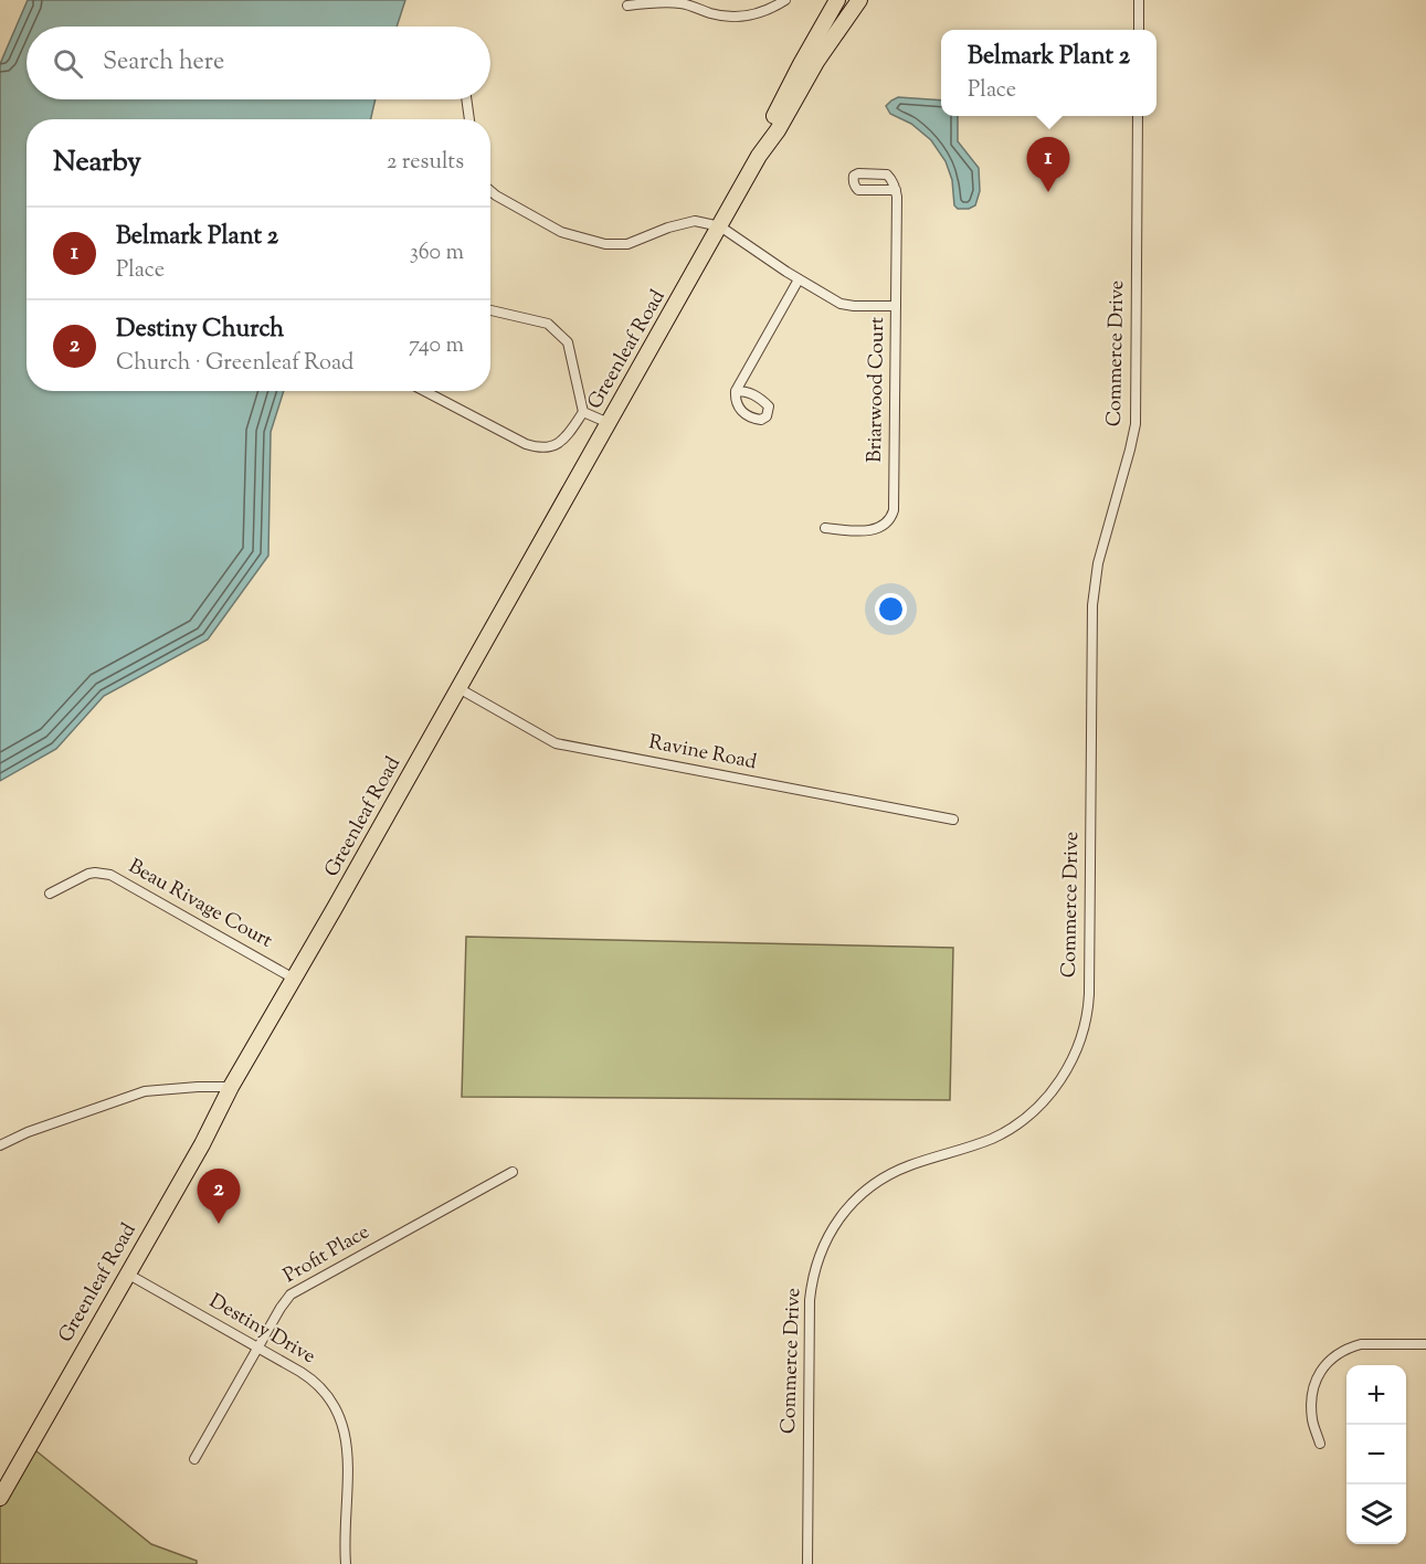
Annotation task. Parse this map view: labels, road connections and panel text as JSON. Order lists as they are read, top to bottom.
{
  "streets": {
    "main road": ["Greenleaf Road"],
    "street": [
      "Commerce Drive",
      "Briarwood Court",
      "Ravine Road",
      "Beau Rivage Court",
      "Profit Place",
      "Destiny Drive"
    ]
  },
  "crossings": [
    ["Greenleaf Road", "Ravine Road"],
    ["Greenleaf Road", "Beau Rivage Court"],
    ["Greenleaf Road", "Destiny Drive"],
    ["Profit Place", "Destiny Drive"]
  ],
  "page": {
    "search": "Search here",
    "popup": ["Belmark Plant 2", "Place"],
    "heading": ["Nearby", "2 results"],
    "pins": ["1", "2"],
    "list": [
      {
        "mark": "1",
        "name": "Belmark Plant 2",
        "note": "Place",
        "value": "360 m"
      },
      {
        "mark": "2",
        "name": "Destiny Church",
        "note": "Church · Greenleaf Road",
        "value": "740 m"
      }
    ],
    "map_buttons": ["+", "−"]
  }
}
